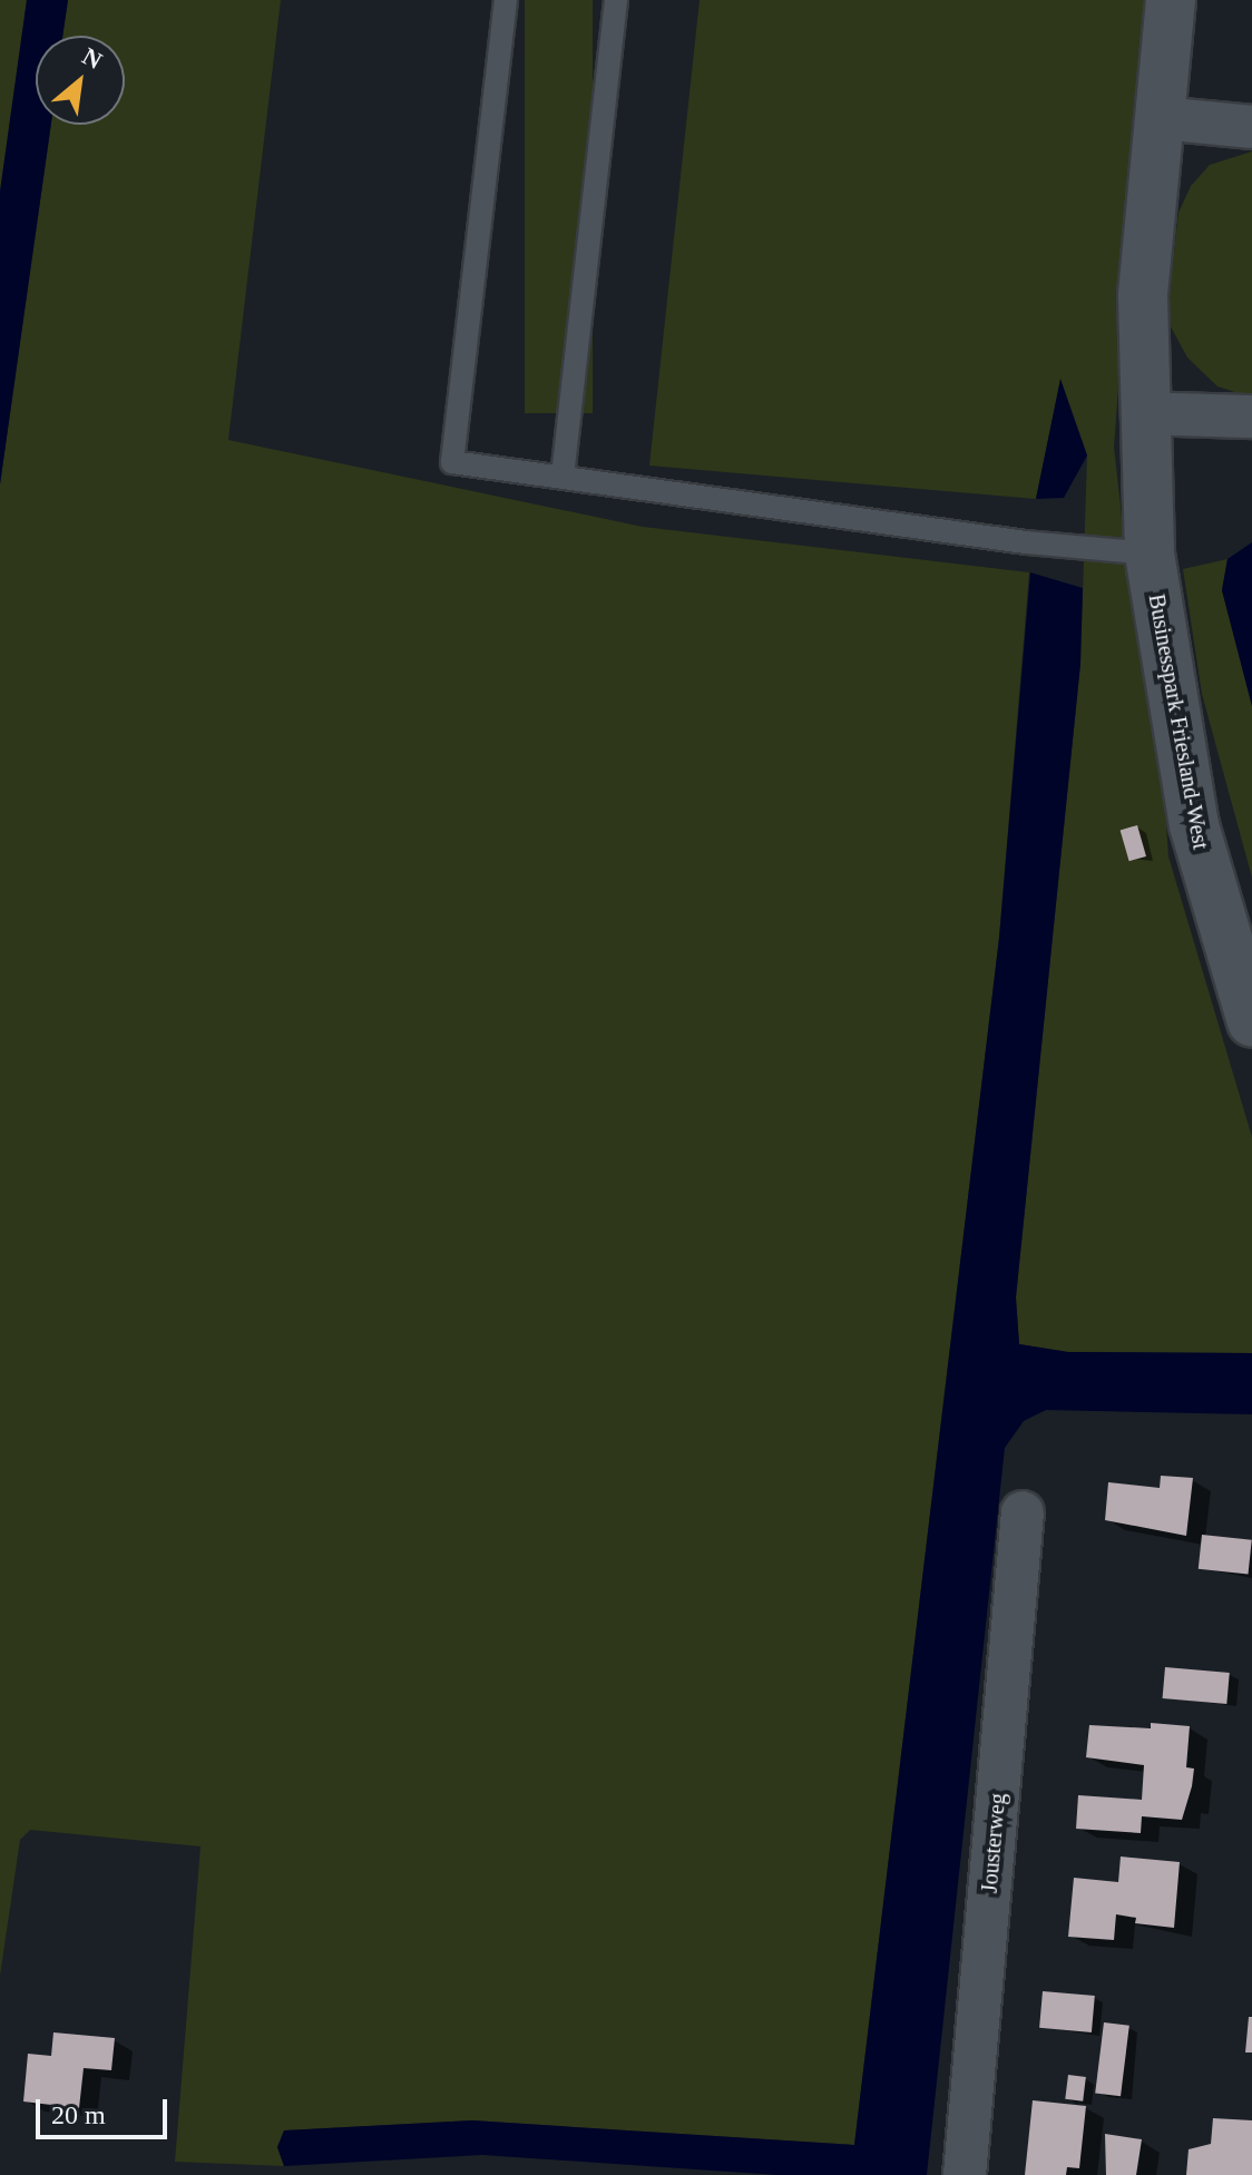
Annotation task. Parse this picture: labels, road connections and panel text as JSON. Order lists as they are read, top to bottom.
{
  "streets": {
    "street": ["Businesspark Friesland-West", "Jousterweg"]
  },
  "scale_bar": "20 m",
  "north": "top right"
}
